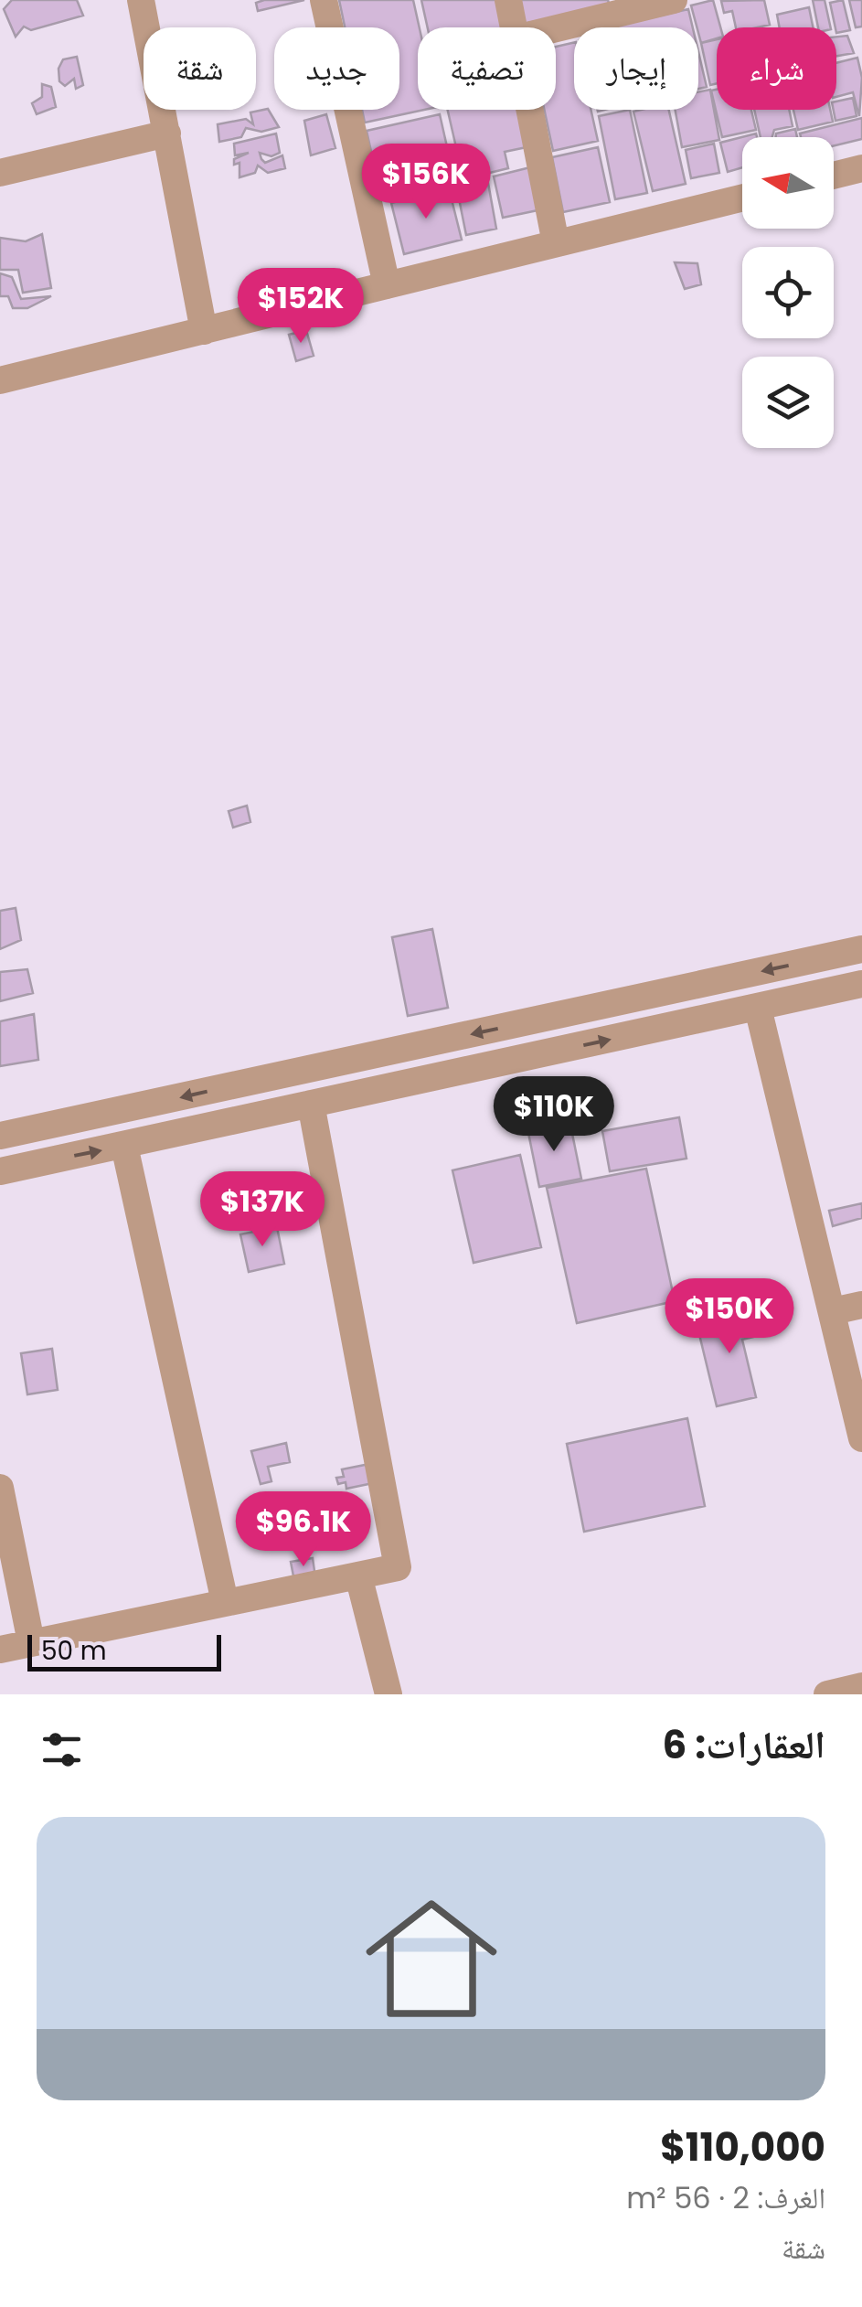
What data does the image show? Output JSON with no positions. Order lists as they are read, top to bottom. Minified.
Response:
{"scale_bar":"50 m","north":"left","page":{"chip":["شراء","إيجار","تصفية","جديد","شقة"],"price":["$156K","$152K","$110K","$137K","$150K","$96.1K"],"scale":"50 m","heading":"العقارات: 6","list":[{"name":"$110,000","note":"الغرف: 2 · 56 m² · شقة"}]}}
